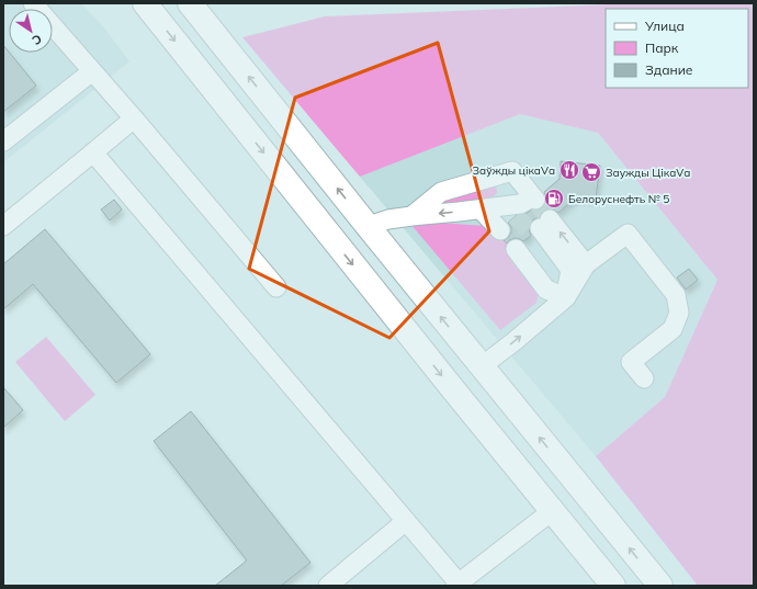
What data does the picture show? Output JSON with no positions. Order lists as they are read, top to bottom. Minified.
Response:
{"places":{"restaurant":["Заўжды цікаVа"],"supermarket":["Заужды ЦікаVа"],"fuel station":["Белоруснефть № 5"]},"legend":["Улица","Парк","Здание"],"north":"bottom right"}
